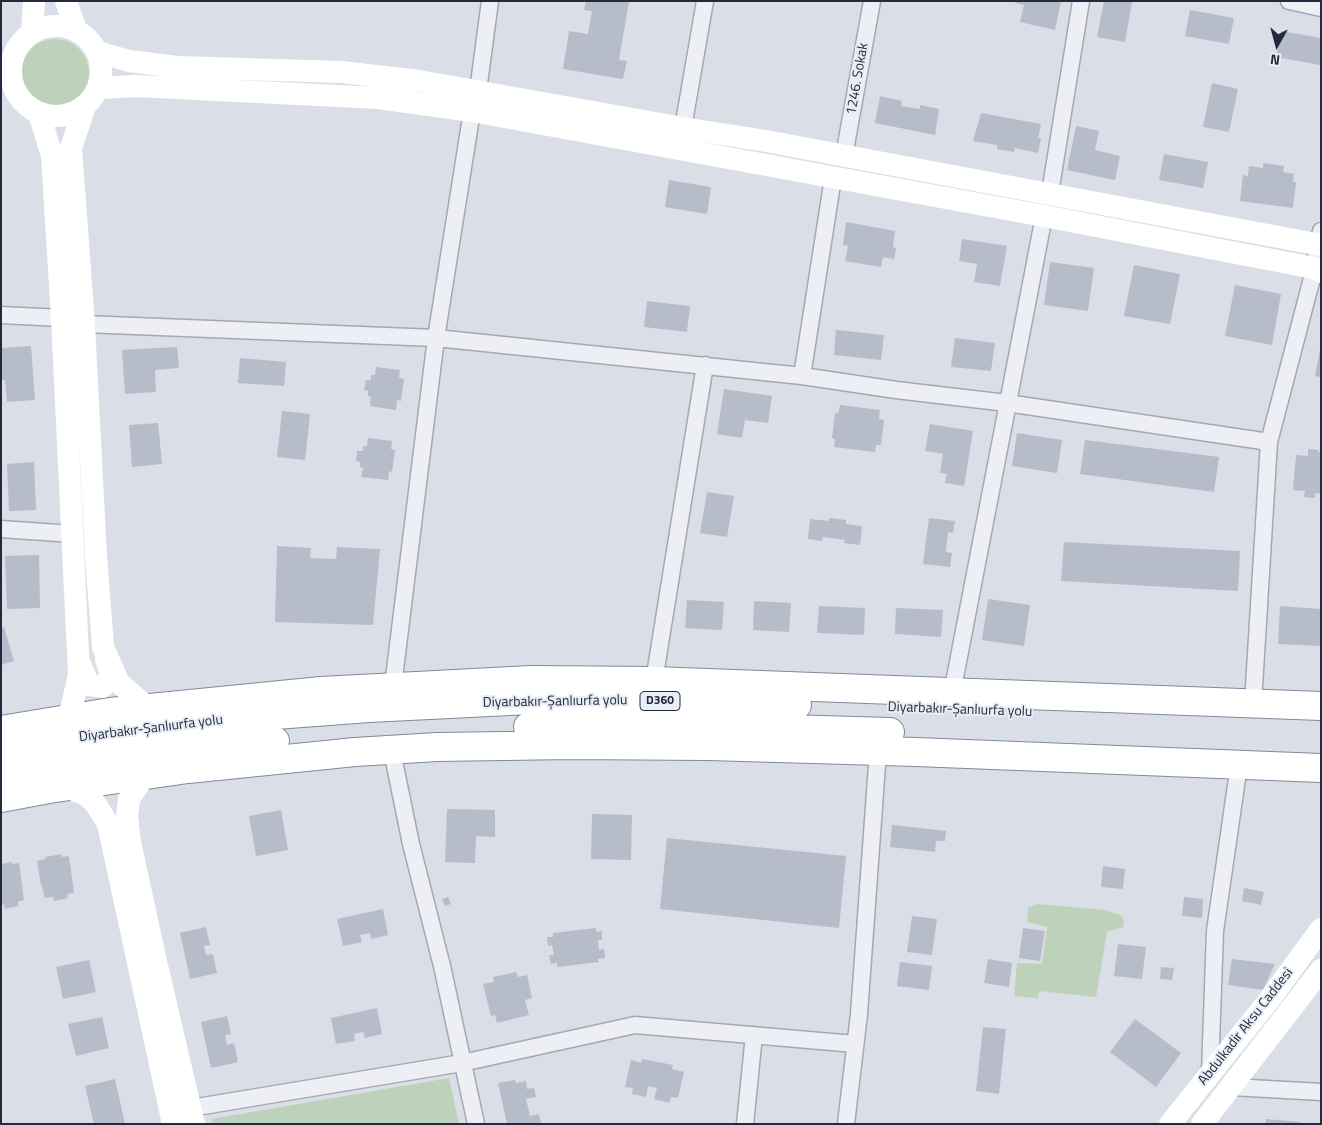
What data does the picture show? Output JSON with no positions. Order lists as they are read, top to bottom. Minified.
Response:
{"streets":{"highway":["D360","Diyarbakır-Şanlıurfa yolu"],"main road":["Abdulkadir Aksu Caddesi"],"street":["1246. Sokak"]},"north":"bottom"}
